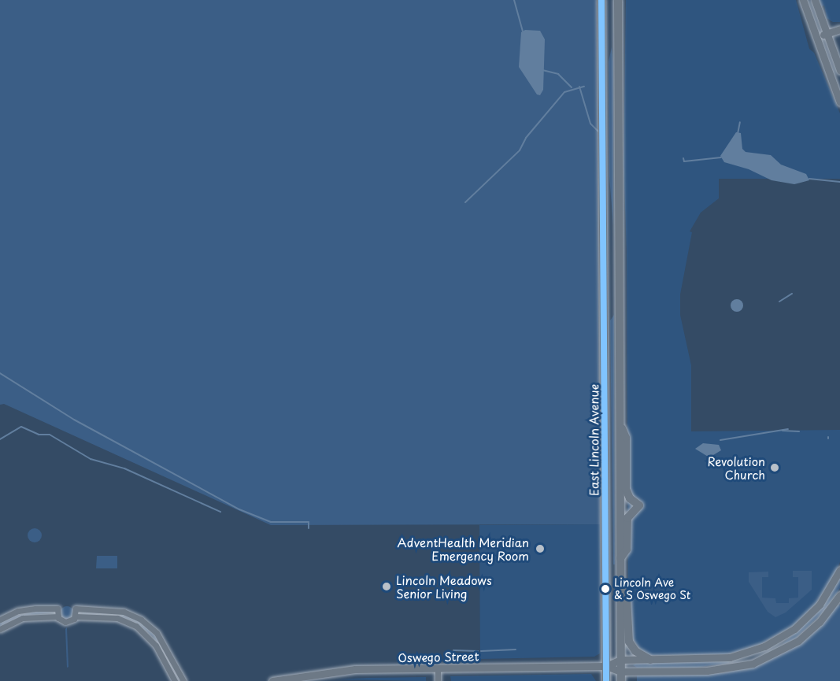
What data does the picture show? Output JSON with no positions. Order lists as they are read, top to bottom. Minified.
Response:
{"streets":{"main road":["East Lincoln Avenue","Oswego Street"]},"crossings":[["East Lincoln Avenue","Oswego Street"]],"places":["Revolution Church","AdventHealth Meridian Emergency Room","Lincoln Meadows Senior Living","Lincoln Ave & S Oswego St"]}
